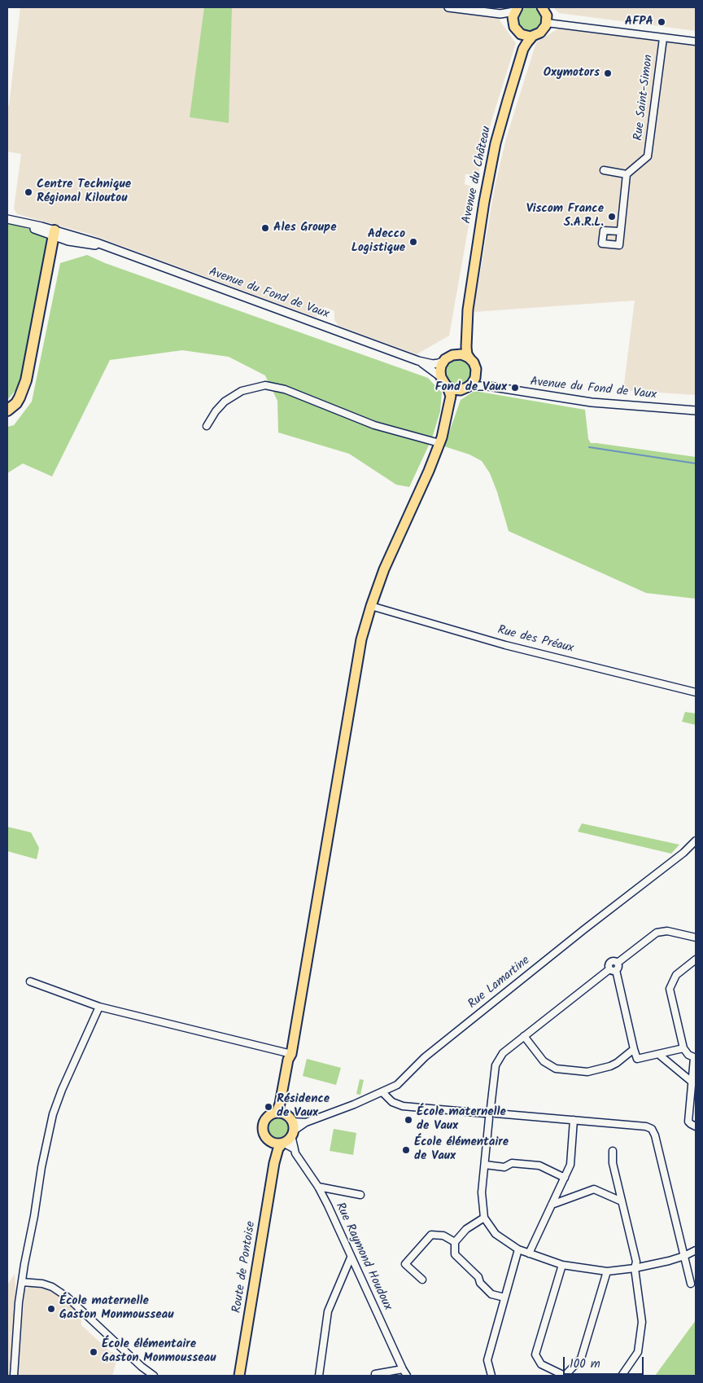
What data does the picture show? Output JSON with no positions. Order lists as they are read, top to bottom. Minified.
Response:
{"streets":{"main road":["Avenue du Château","Route de Pontoise"],"street":["Rue Saint-Simon","Avenue du Fond de Vaux","Rue des Préaux","Rue Lamartine","Rue Raymond Houdoux"]},"crossings":[["Avenue du Château","Avenue du Fond de Vaux"],["Rue Lamartine","Rue Raymond Houdoux"],["Rue Lamartine","Route de Pontoise"],["Rue Raymond Houdoux","Route de Pontoise"]],"places":["AFPA","Oxymotors","Centre Technique Régional Kiloutou","Viscom France S.A.R.L.","Ales Groupe","Adecco Logistique","Fond de Vaux","Résidence de Vaux","École maternelle de Vaux","École élémentaire de Vaux","École maternelle Gaston Monmousseau","École élémentaire Gaston Monmousseau"],"scale_bar":"100 m"}
